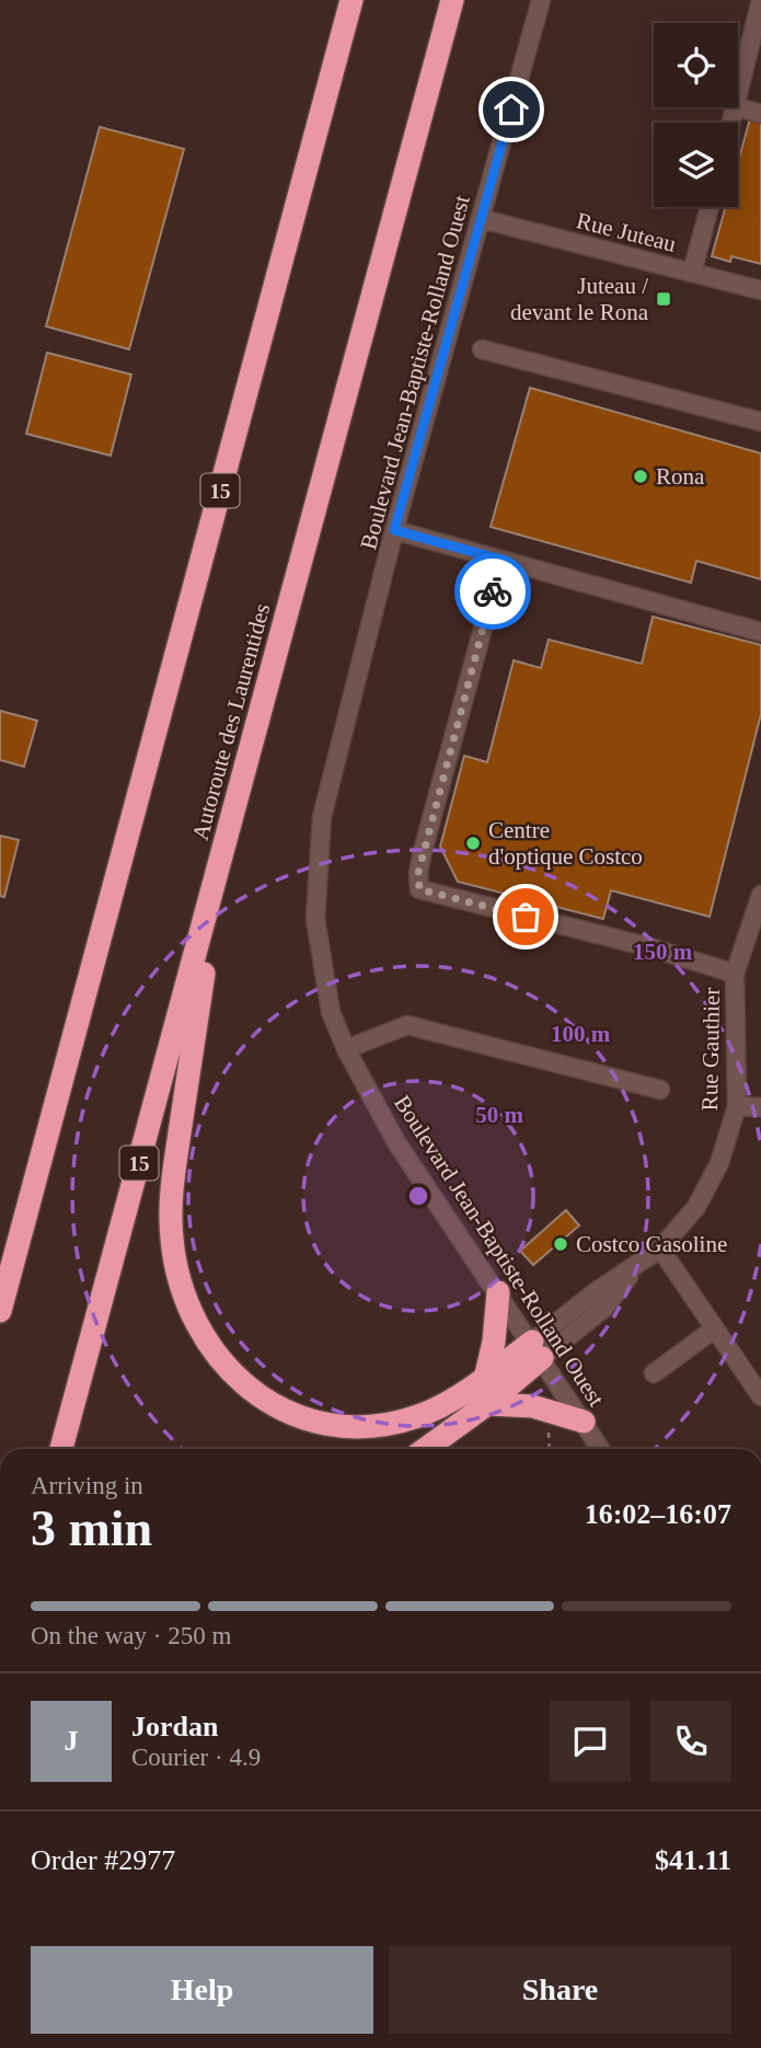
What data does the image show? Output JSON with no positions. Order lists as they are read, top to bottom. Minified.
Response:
{"streets":{"highway":["15","Autoroute des Laurentides"],"street":["Rue Juteau","Boulevard Jean-Baptiste-Rolland Ouest","Rue Gauthier"]},"crossings":[["Rue Juteau","Boulevard Jean-Baptiste-Rolland Ouest"],["Boulevard Jean-Baptiste-Rolland Ouest","Rue Gauthier"]],"places":{"transit":["Juteau / devant le Rona"],"other":["Rona","Centre d'optique Costco","Costco Gasoline"]},"page":{"heading":["3 min","Arriving in","16:02–16:07"],"panel":["Jordan","Courier · 4.9","Order #2977","$41.11"],"bar":"On the way · 250 m","round":"J","buttons":["Help","Share"]},"rings":["150 m","100 m","50 m"]}
